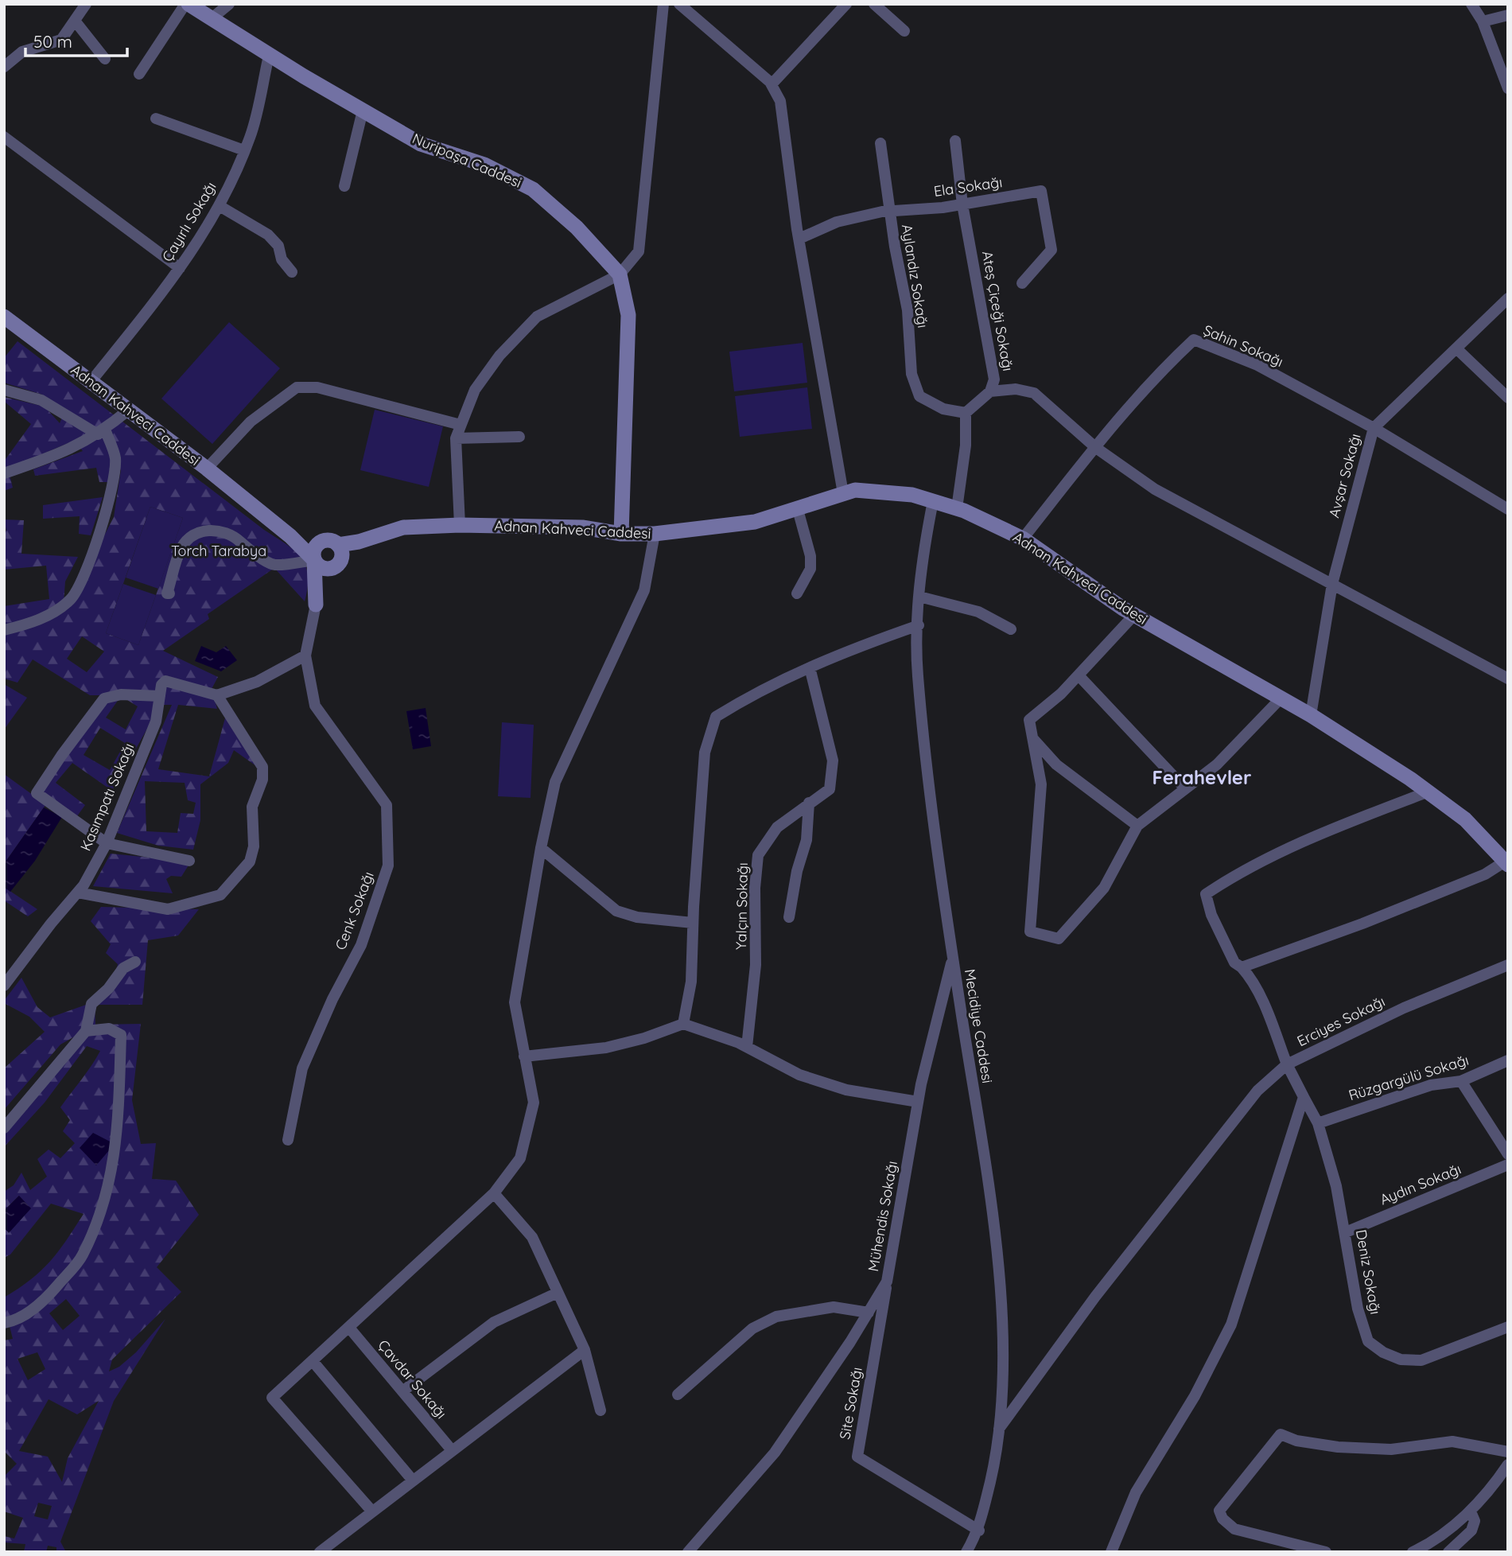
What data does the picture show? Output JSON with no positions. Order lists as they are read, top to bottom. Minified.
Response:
{"streets":{"main road":["Nuripaşa Caddesi","Adnan Kahveci Caddesi"],"street":["Ela Sokağı","Çayırlı Sokağı","Aylandız Sokağı","Ateş Çiçeği Sokağı","Şahin Sokağı","Avşar Sokağı","Kasımpatı Sokağı","Yalçın Sokağı","Cenk Sokağı","Erciyes Sokağı","Mecidiye Caddesi","Rüzgargülü Sokağı","Aydın Sokağı","Mühendis Sokağı","Deniz Sokağı","Çavdar Sokağı","Site Sokağı"]},"crossings":[["Nuripaşa Caddesi","Çayırlı Sokağı"],["Ela Sokağı","Aylandız Sokağı"],["Ela Sokağı","Ateş Çiçeği Sokağı"],["Çayırlı Sokağı","Adnan Kahveci Caddesi"],["Aylandız Sokağı","Ateş Çiçeği Sokağı"],["Şahin Sokağı","Adnan Kahveci Caddesi"],["Şahin Sokağı","Avşar Sokağı"],["Adnan Kahveci Caddesi","Avşar Sokağı"],["Adnan Kahveci Caddesi","Erciyes Sokağı"],["Adnan Kahveci Caddesi","Mecidiye Caddesi"],["Erciyes Sokağı","Deniz Sokağı"],["Mecidiye Caddesi","Mühendis Sokağı"],["Mecidiye Caddesi","Site Sokağı"],["Rüzgargülü Sokağı","Deniz Sokağı"],["Aydın Sokağı","Deniz Sokağı"],["Mühendis Sokağı","Site Sokağı"]],"districts":["Ferahevler"],"parks":["Torch Tarabya"],"scale_bar":"50 m"}
